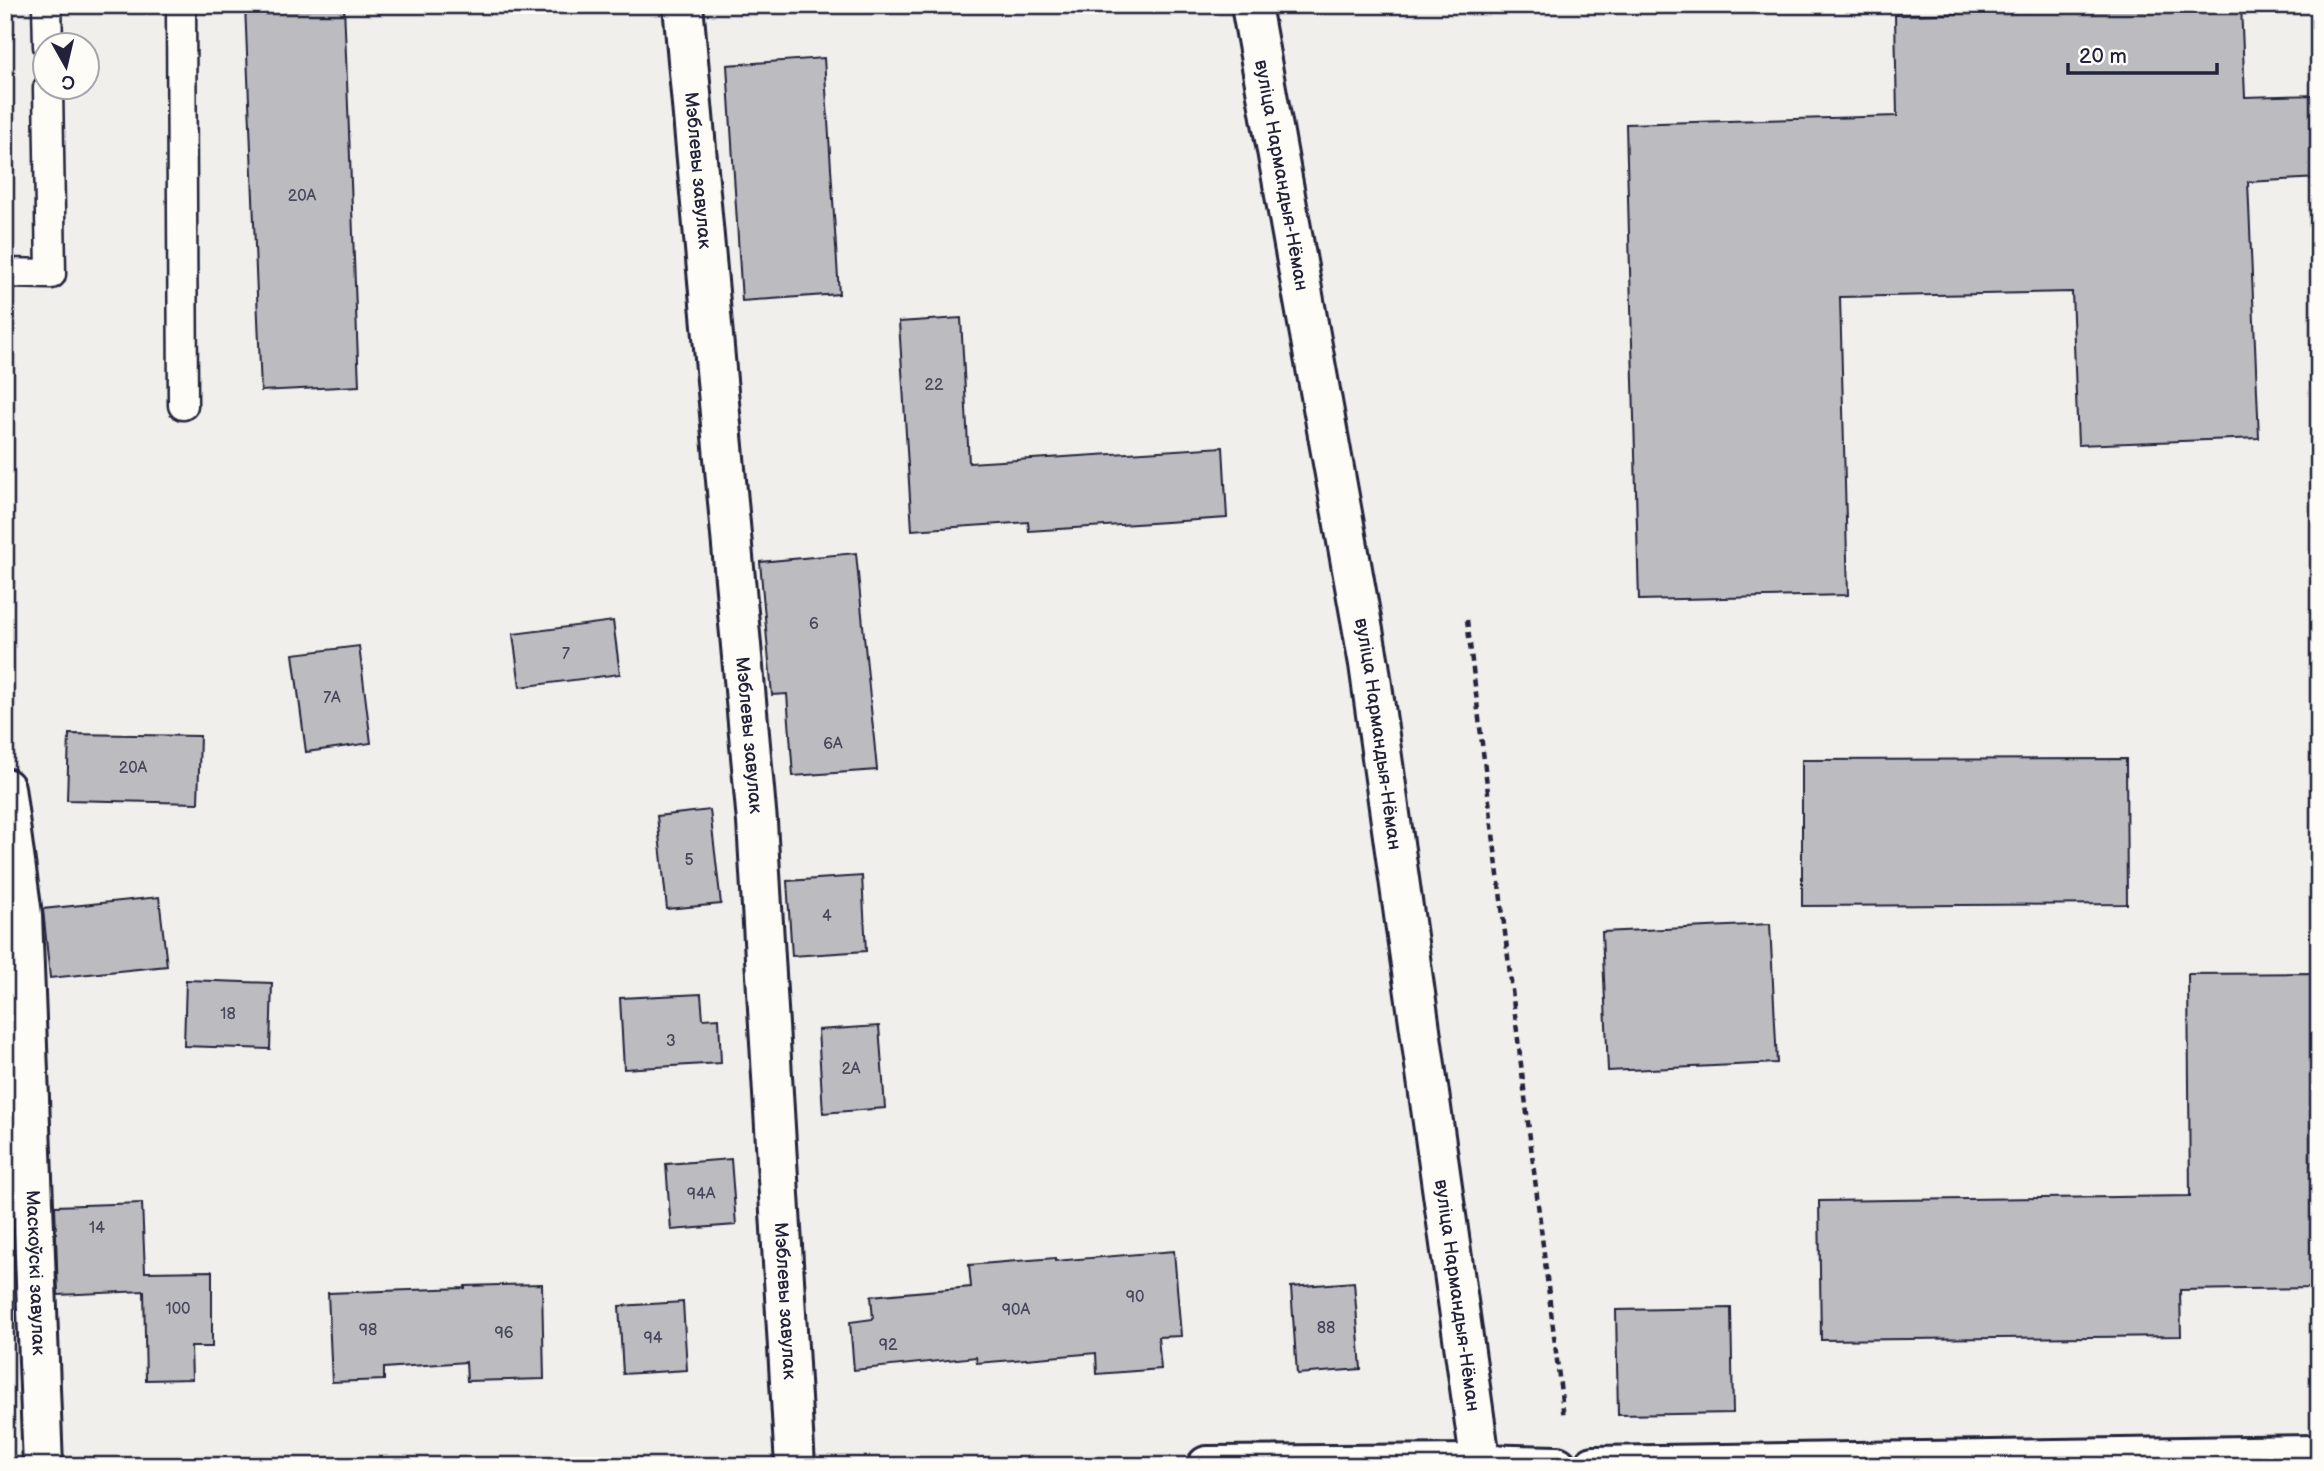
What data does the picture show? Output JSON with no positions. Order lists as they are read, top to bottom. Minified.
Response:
{"streets":{"street":["Мэблевы завулак","вуліца Нармандыя-Нёман","Маскоўскі завулак"]},"house_numbers":["20А","22","6","7","7А","6А","20А","5","4","18","3","2А","94А","14","90","100","90А","88","98","96","94","92"],"scale_bar":"20 m","north":"bottom"}
